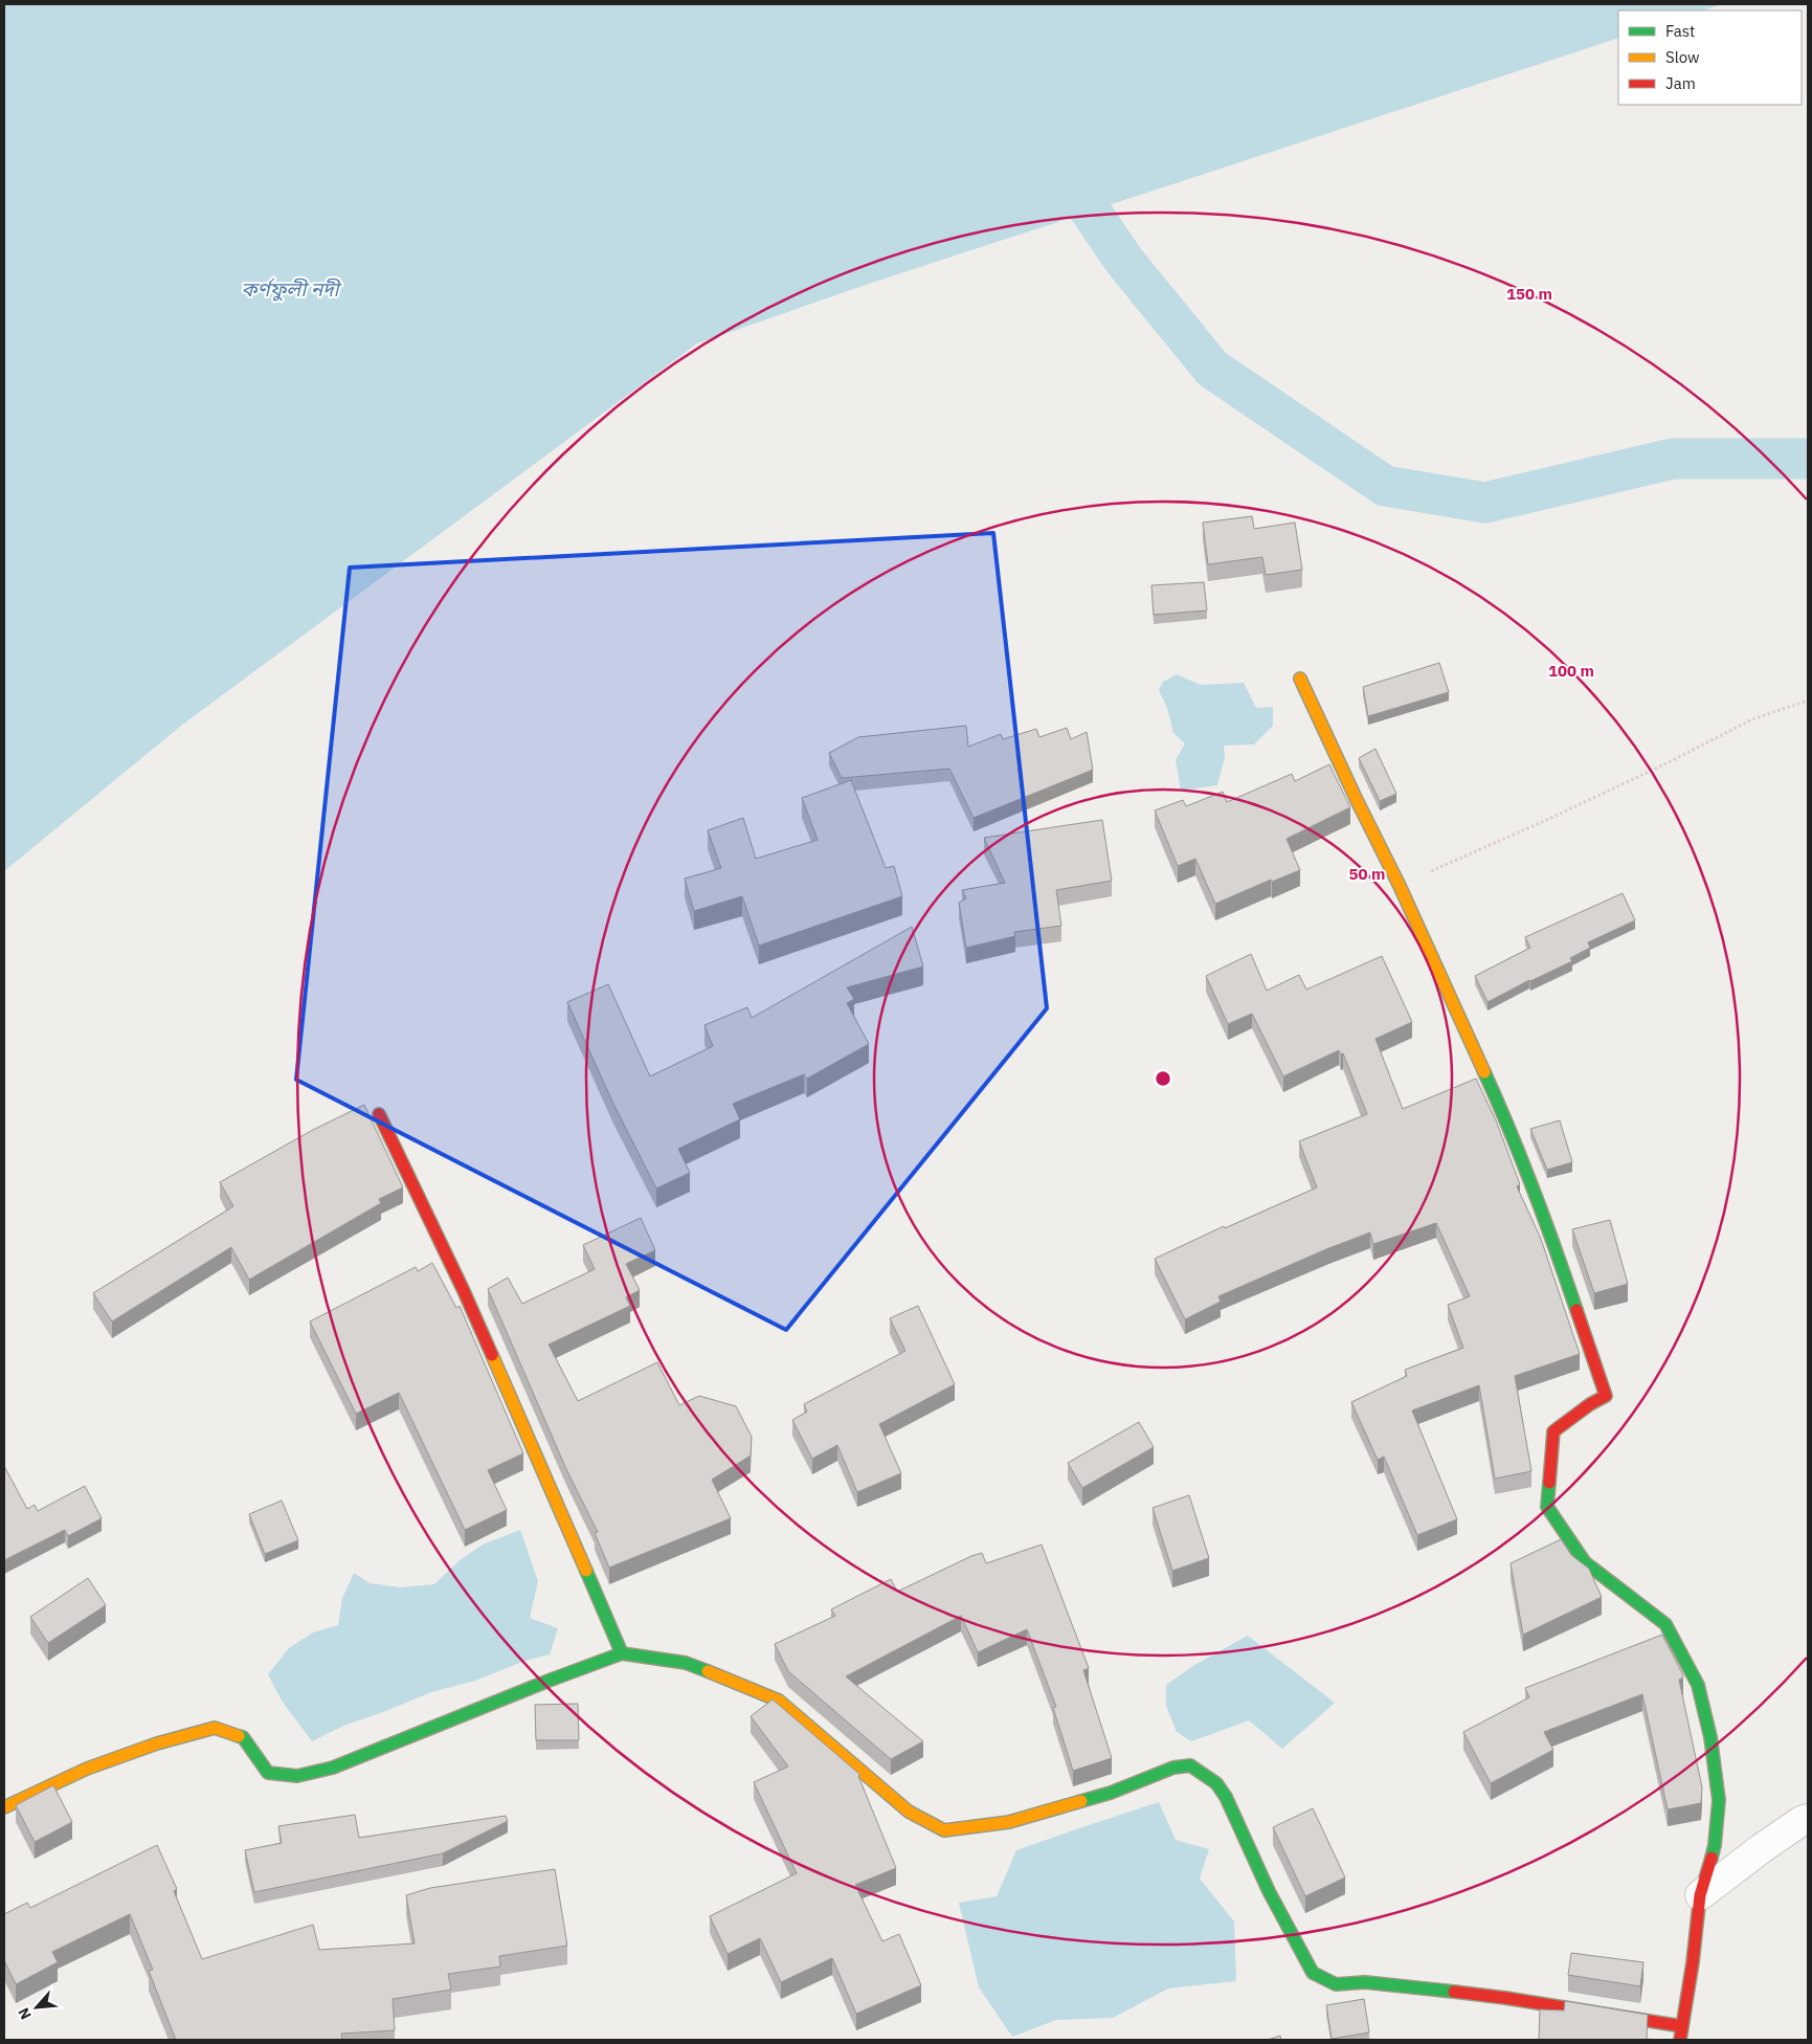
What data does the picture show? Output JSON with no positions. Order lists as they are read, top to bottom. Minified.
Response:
{"water":["কর্ণফুলী নদী"],"legend":["Fast","Slow","Jam"],"north":"bottom left","rings":["150 m","100 m","50 m"]}
